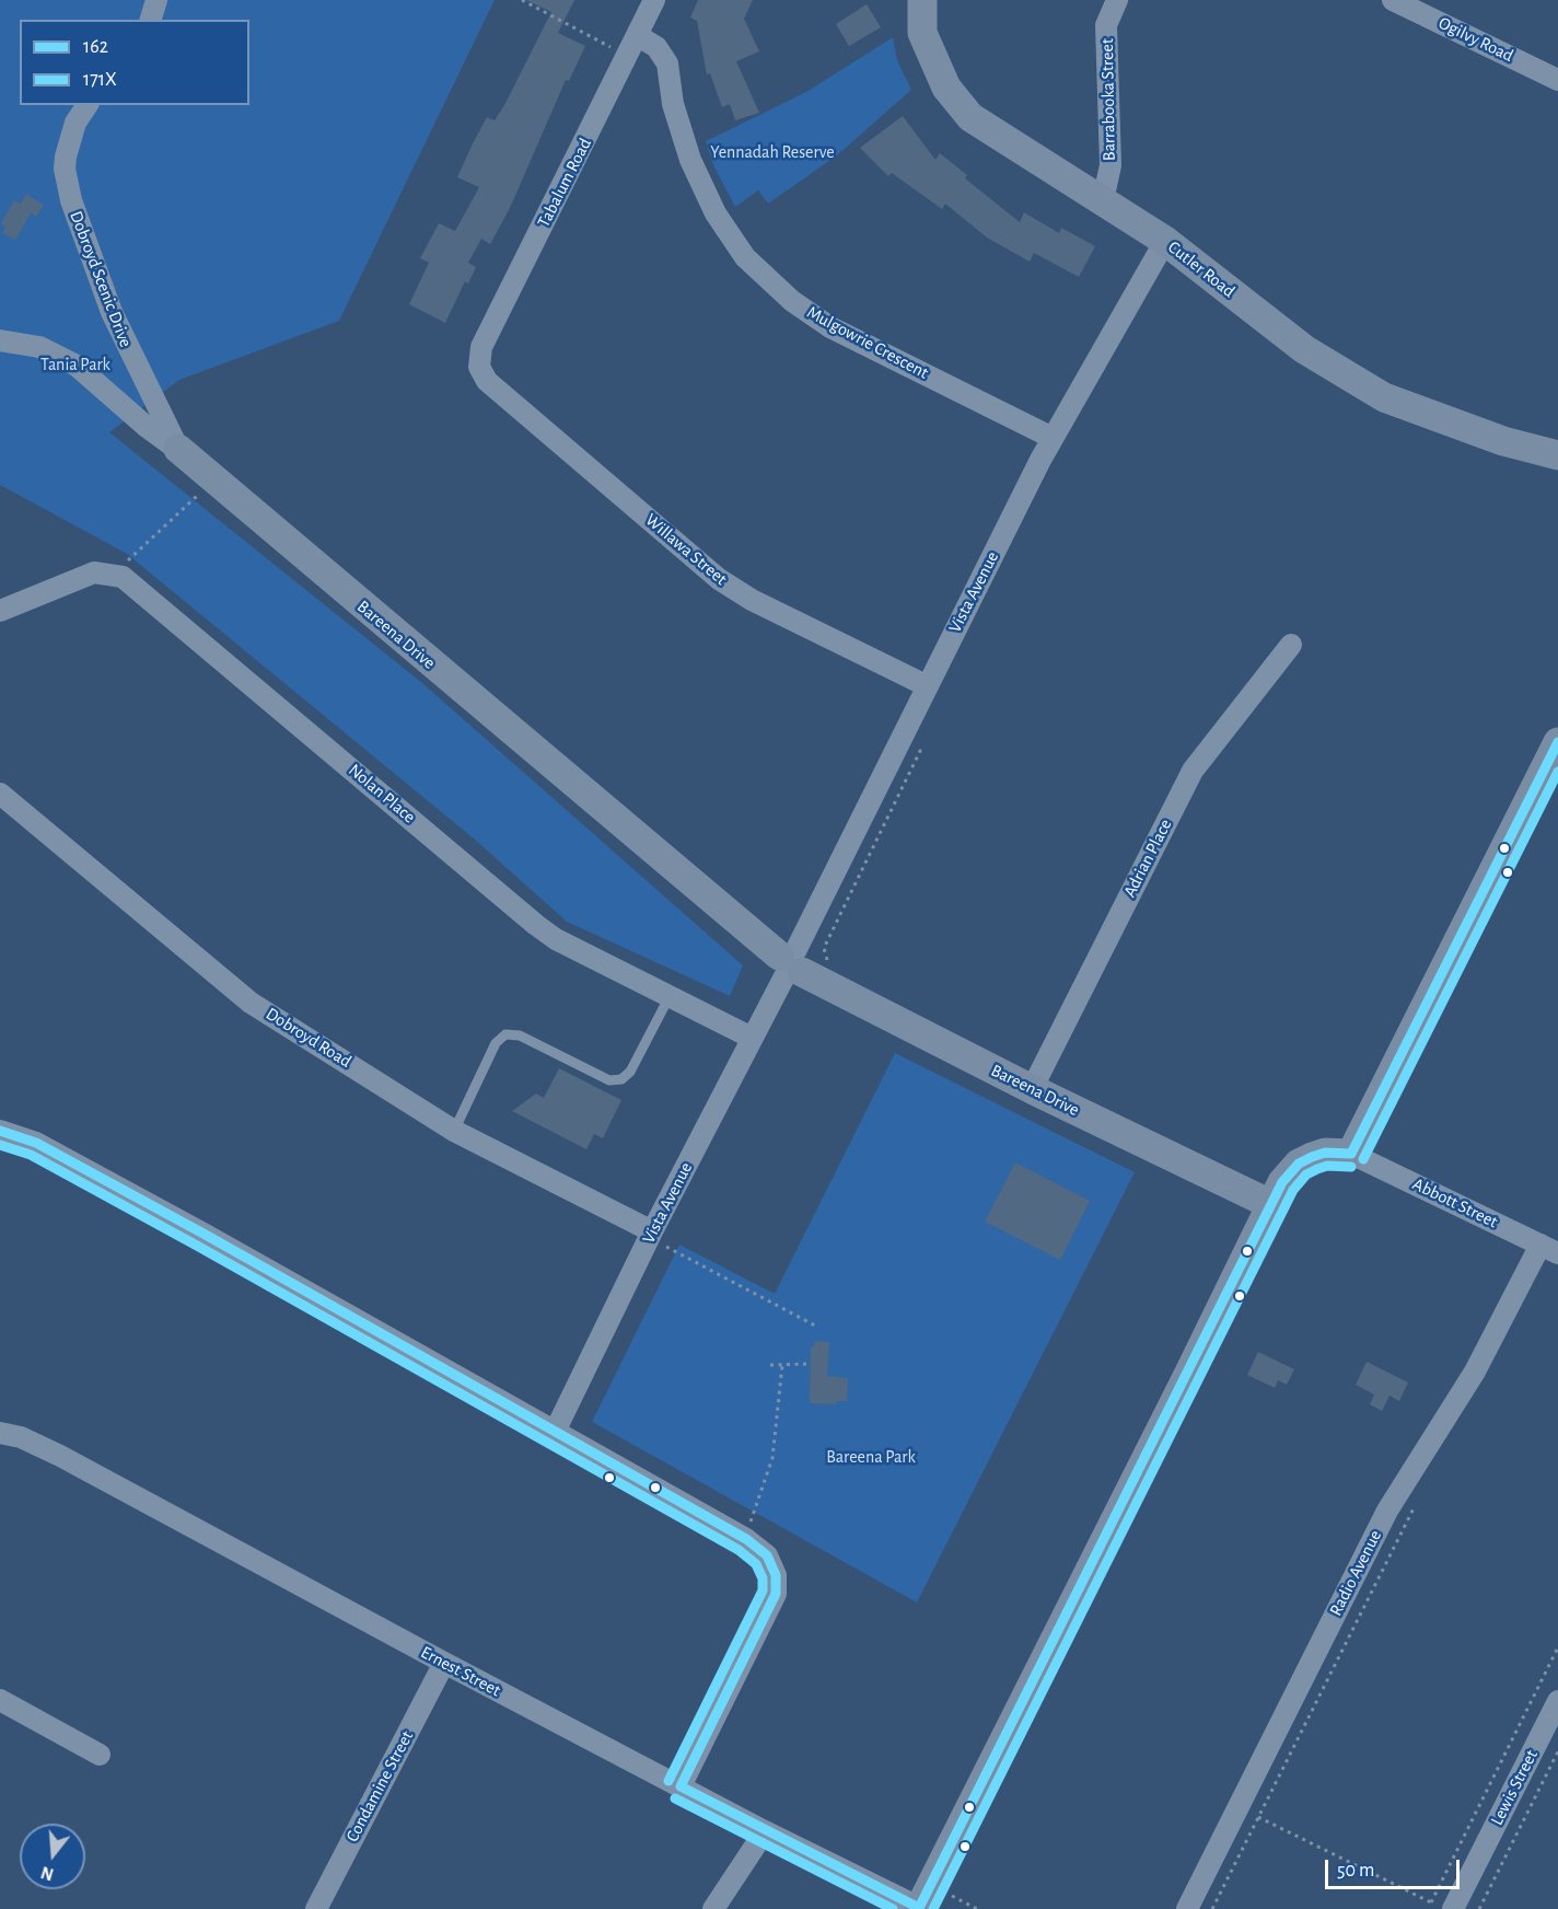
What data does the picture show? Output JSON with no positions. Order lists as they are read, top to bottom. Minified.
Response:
{"streets":{"street":["Ogilvy Road","Barrabooka Street","Tabalum Road","Cutler Road","Dobroyd Scenic Drive","Mulgowrie Crescent","Willawa Street","Vista Avenue","Bareena Drive","Nolan Place","Adrian Place","Dobroyd Road","Abbott Street","Radio Avenue","Ernest Street","Condamine Street","Lewis Street"]},"crossings":[["Barrabooka Street","Cutler Road"],["Tabalum Road","Mulgowrie Crescent"],["Tabalum Road","Willawa Street"],["Cutler Road","Vista Avenue"],["Dobroyd Scenic Drive","Bareena Drive"],["Mulgowrie Crescent","Vista Avenue"],["Willawa Street","Vista Avenue"],["Vista Avenue","Bareena Drive"],["Vista Avenue","Nolan Place"],["Vista Avenue","Dobroyd Road"],["Bareena Drive","Adrian Place"],["Abbott Street","Radio Avenue"],["Ernest Street","Condamine Street"]],"parks":["Yennadah Reserve","Tania Park","Bareena Park"],"lines":["transit line 162","transit line 171X"],"legend":["162","171X"],"scale_bar":"50 m","north":"bottom"}
